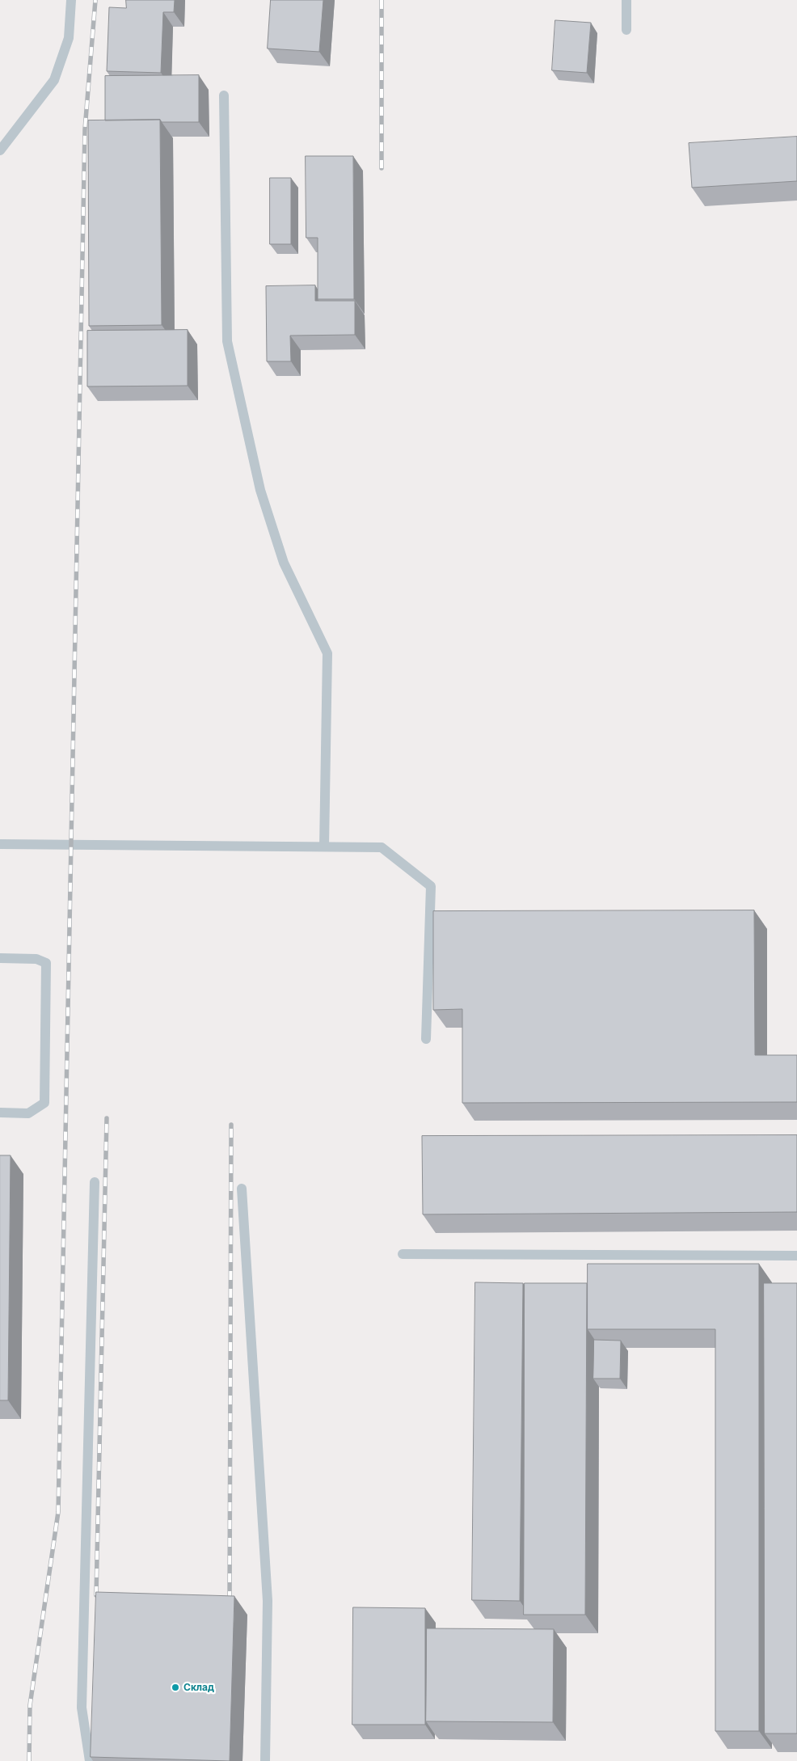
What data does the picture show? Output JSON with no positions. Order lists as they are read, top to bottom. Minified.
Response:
{"places":["Склад"]}
